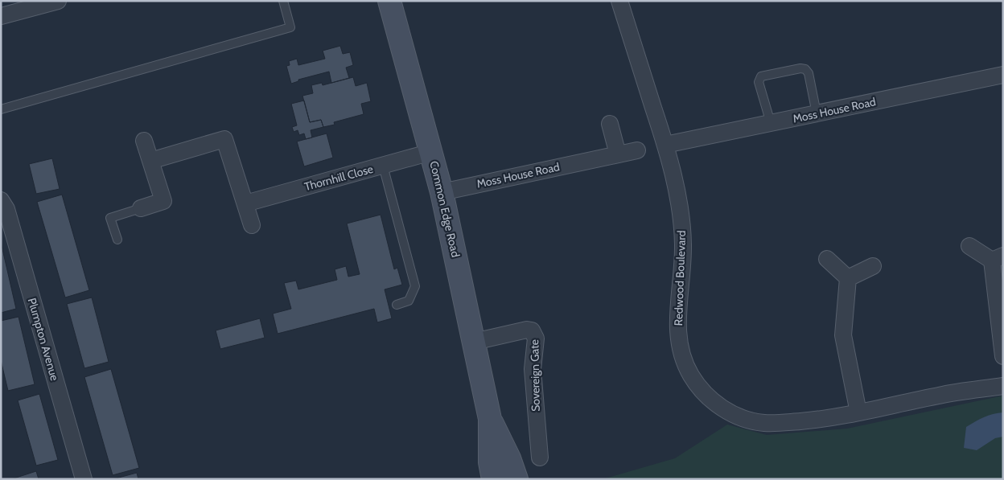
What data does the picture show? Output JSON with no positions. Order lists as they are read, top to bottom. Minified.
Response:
{"streets":{"main road":["Common Edge Road"],"street":["Moss House Road","Thornhill Close","Redwood Boulevard","Plumpton Avenue","Sovereign Gate"]},"crossings":[["Moss House Road","Common Edge Road"],["Moss House Road","Redwood Boulevard"],["Thornhill Close","Common Edge Road"],["Common Edge Road","Sovereign Gate"]]}
